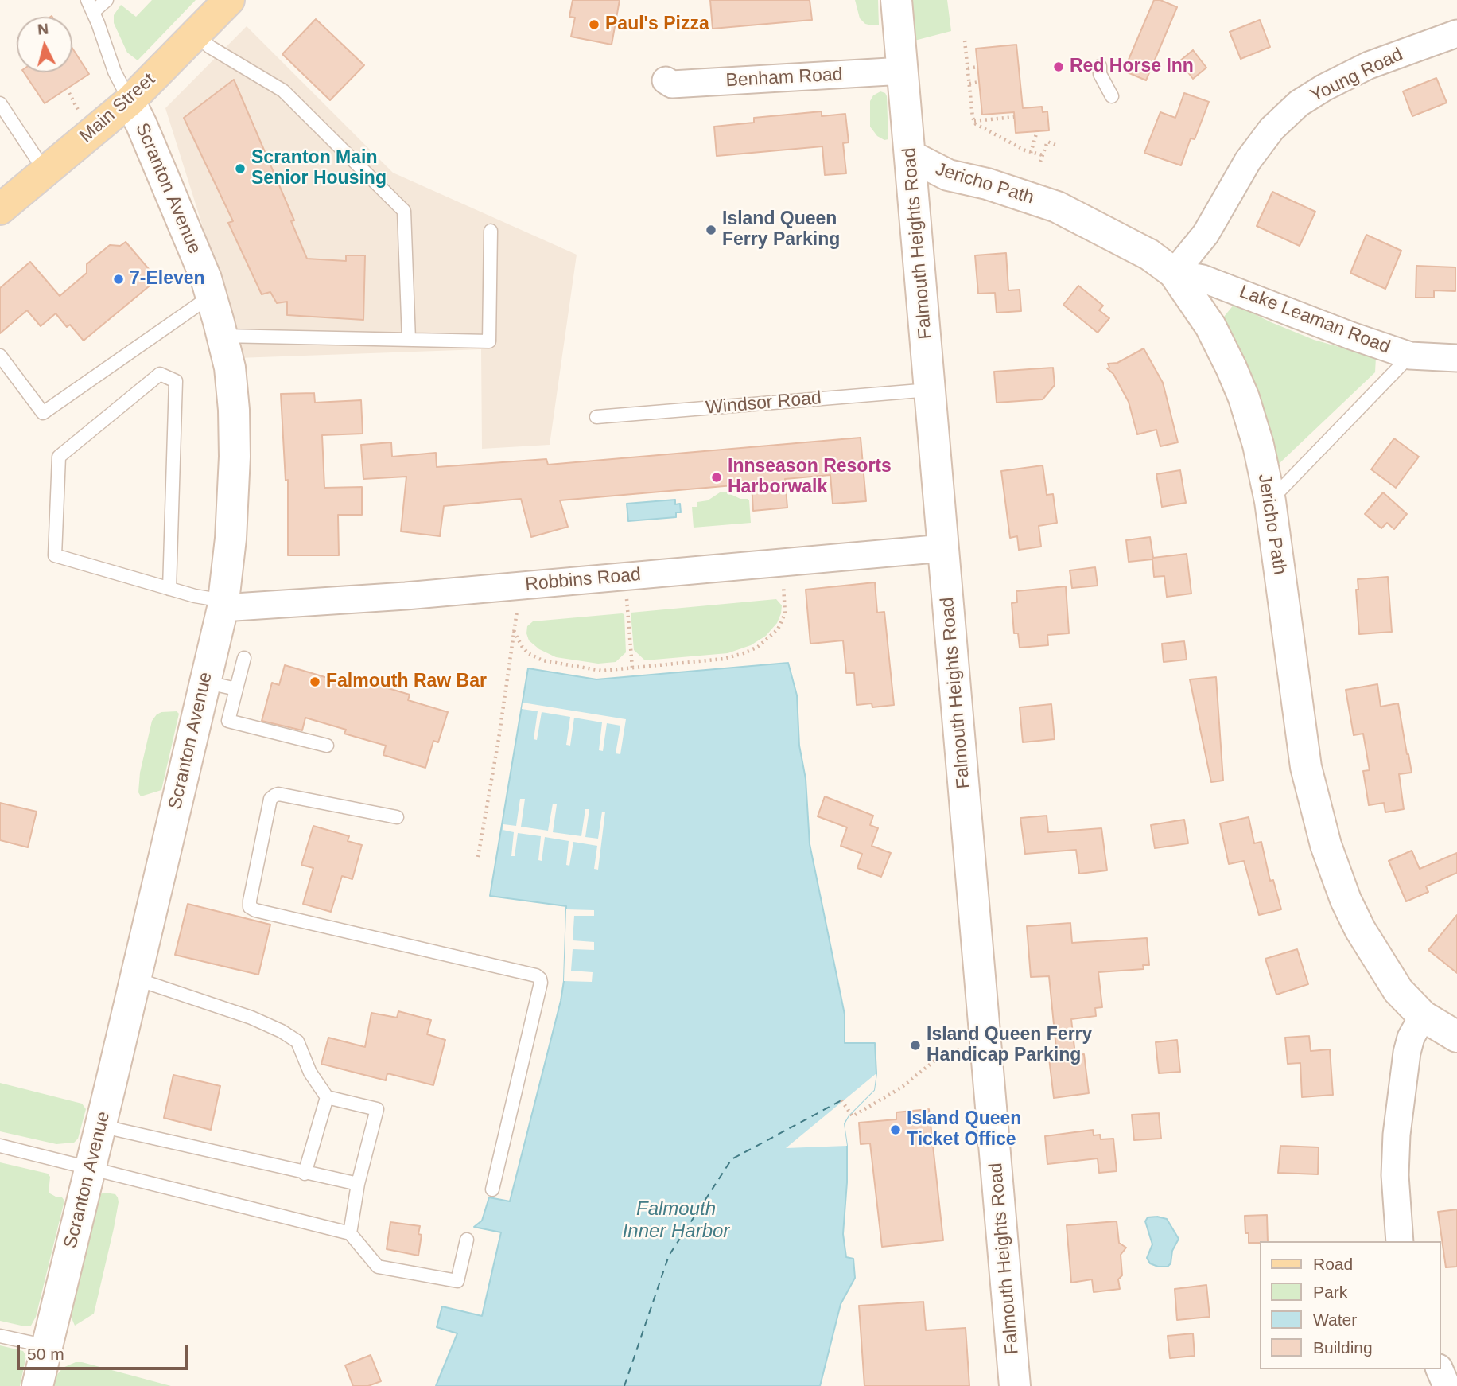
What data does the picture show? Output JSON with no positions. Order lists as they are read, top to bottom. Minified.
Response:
{"streets":{"main road":["Main Street"],"street":["Young Road","Benham Road","Jericho Path","Scranton Avenue","Falmouth Heights Road","Lake Leaman Road","Robbins Road"],"lane":["Windsor Road"]},"crossings":[["Young Road","Jericho Path"],["Young Road","Lake Leaman Road"],["Benham Road","Falmouth Heights Road"],["Main Street","Scranton Avenue"],["Jericho Path","Falmouth Heights Road"],["Jericho Path","Lake Leaman Road"],["Scranton Avenue","Robbins Road"],["Falmouth Heights Road","Windsor Road"],["Falmouth Heights Road","Robbins Road"]],"water":["Falmouth Inner Harbor"],"places":["Paul's Pizza","Red Horse Inn","Scranton Main Senior Housing","Island Queen Ferry Parking","7-Eleven","Innseason Resorts Harborwalk","Falmouth Raw Bar","Island Queen Ferry Handicap Parking","Island Queen Ticket Office"],"legend":["Road","Park","Water","Building"],"scale_bar":"50 m","north":"top"}
